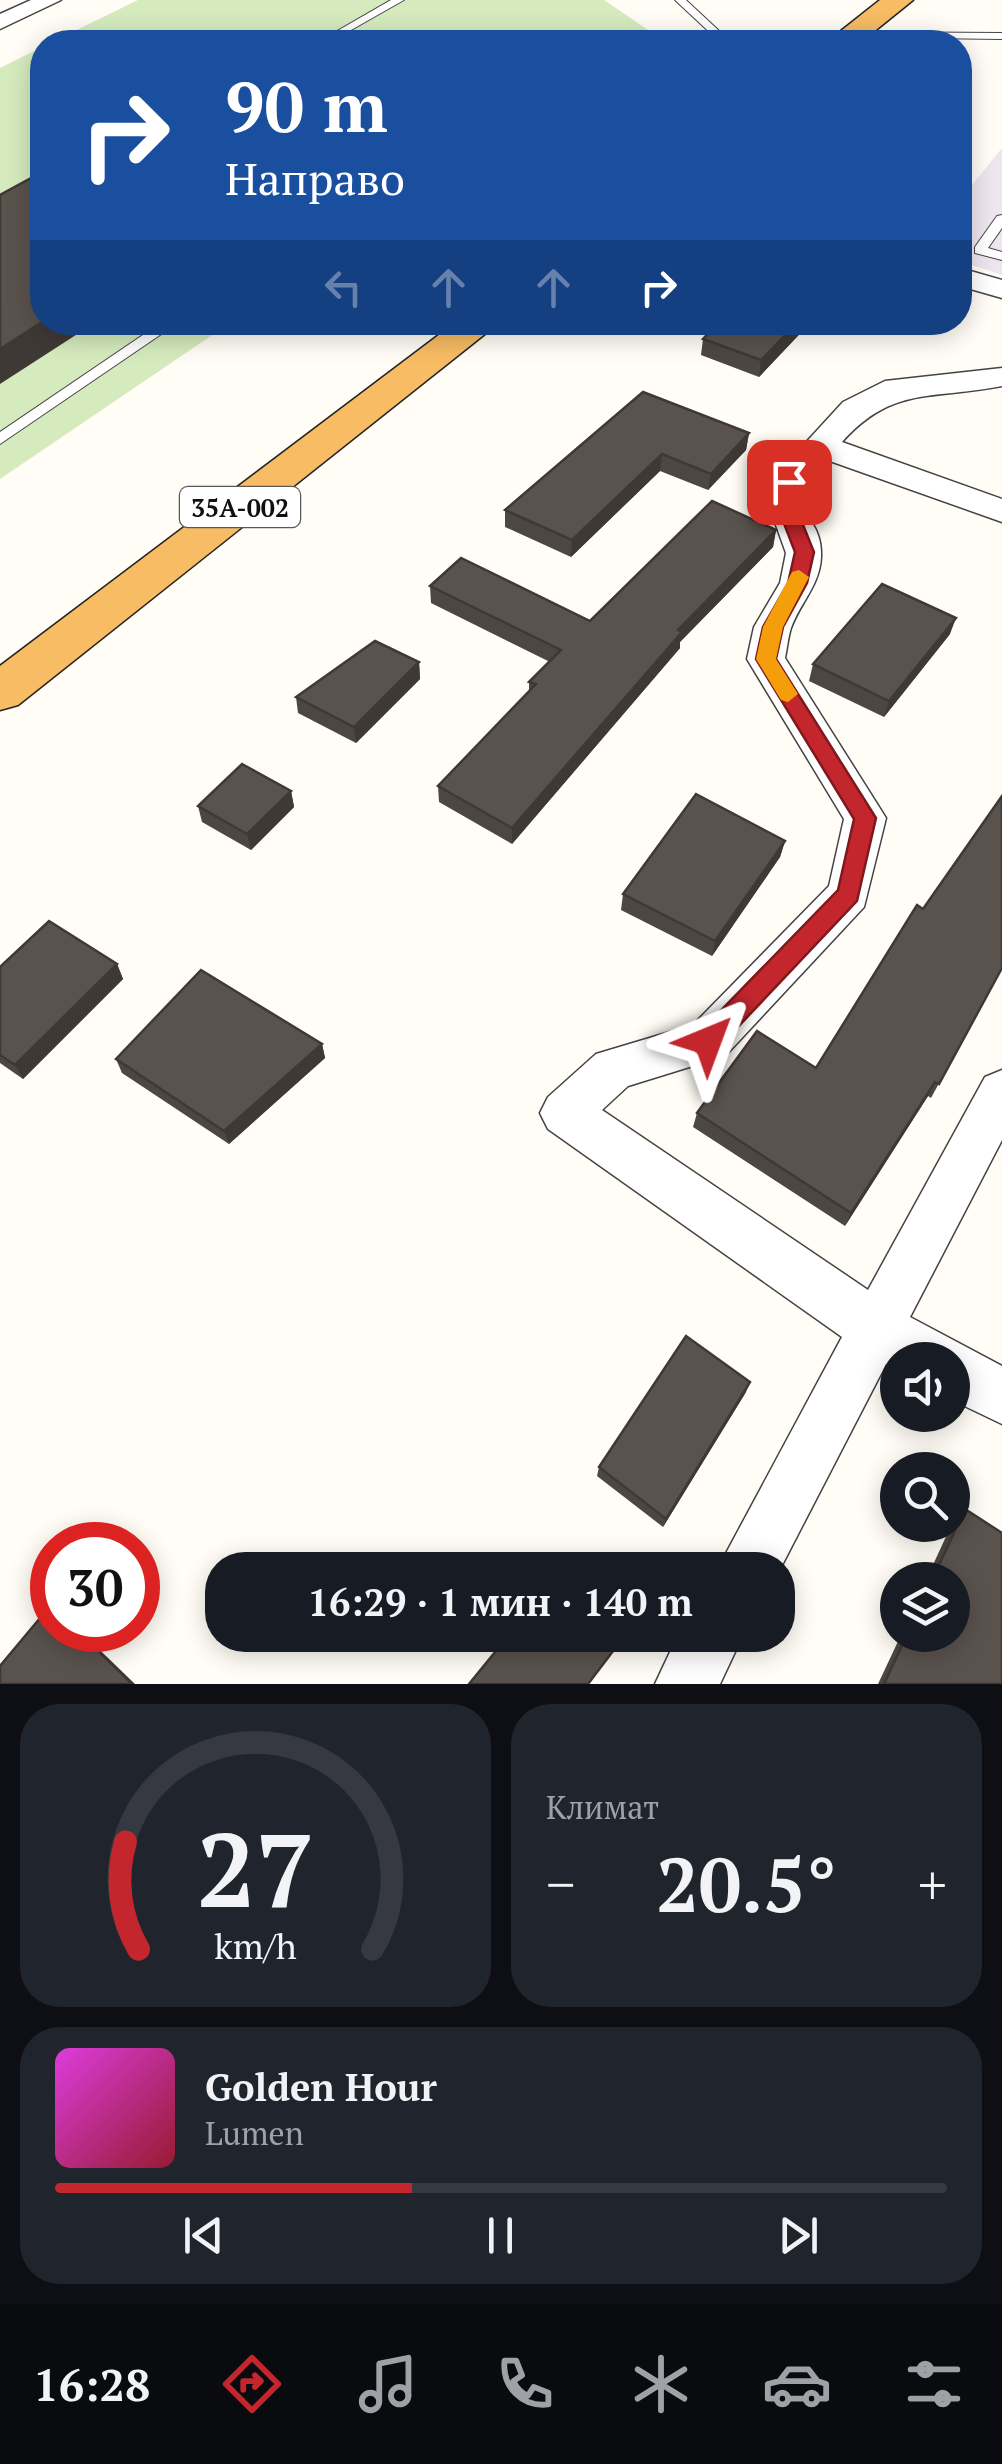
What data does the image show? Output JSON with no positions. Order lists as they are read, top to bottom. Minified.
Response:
{"streets":{"highway":["35А-002"]},"page":{"turn":["90 m","Направо"],"limit":"30","trip":"16:29 · 1 мин · 140 m","tile":"Климат","heat":["−","20.5°","+"],"song":["Golden Hour","Lumen"],"tabs":"16:28","gauge":["27","km/h"]}}
